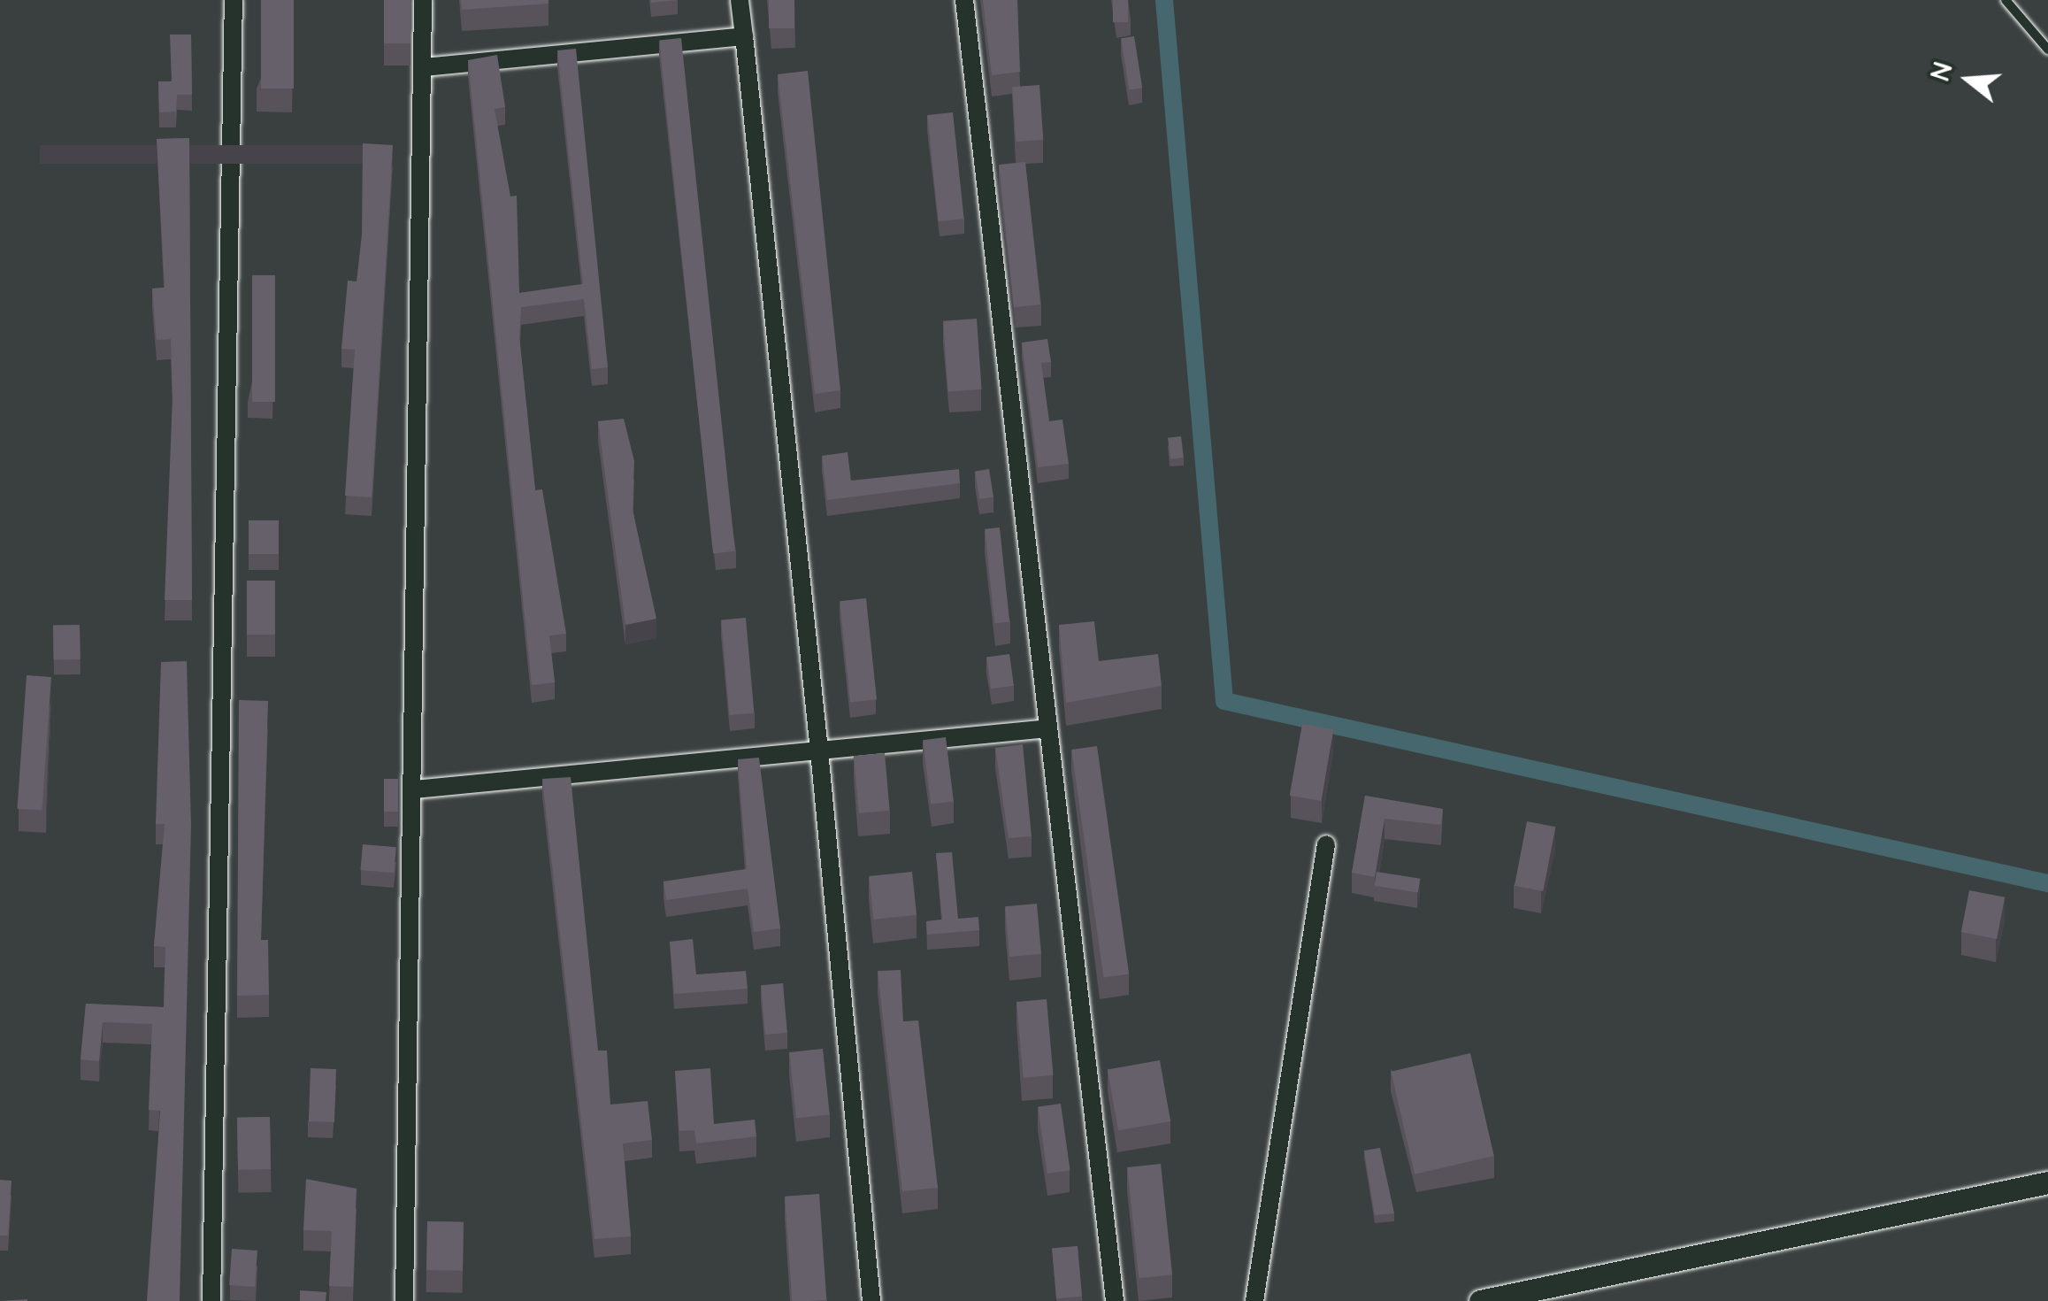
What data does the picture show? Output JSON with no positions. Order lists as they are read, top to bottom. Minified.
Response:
{"north":"left"}
